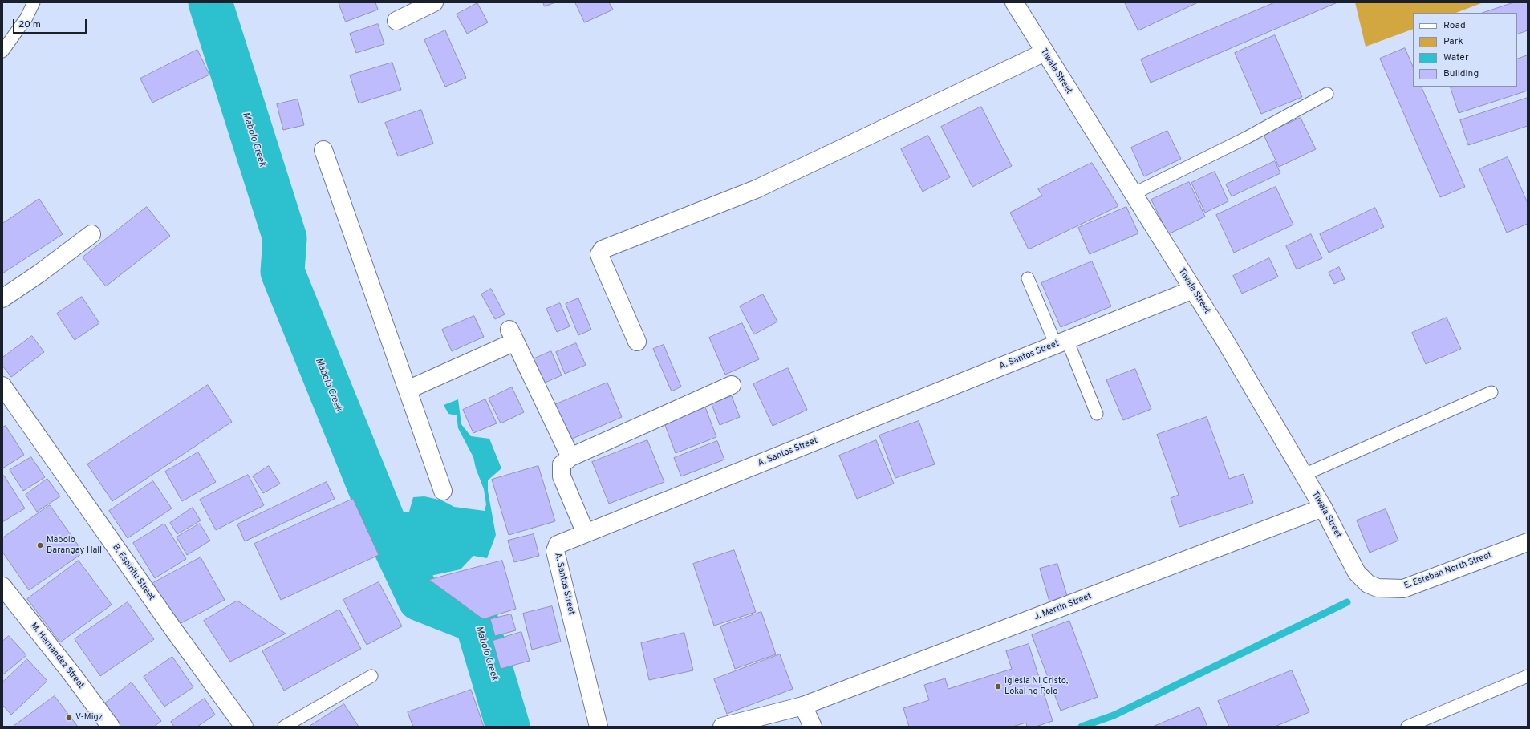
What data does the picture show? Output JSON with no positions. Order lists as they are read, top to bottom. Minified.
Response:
{"streets":{"street":["Tiwala Street","A. Santos Street","E. Esteban North Street","B. Espiritu Street","J. Martin Street","M. Hernandez Street"]},"crossings":[["Tiwala Street","A. Santos Street"],["Tiwala Street","E. Esteban North Street"],["Tiwala Street","J. Martin Street"]],"water":["Mabolo Creek"],"places":["Mabolo Barangay Hall","Iglesia Ni Cristo, Lokal ng Polo","V-Migz"],"legend":["Road","Park","Water","Building"],"scale_bar":"20 m"}
